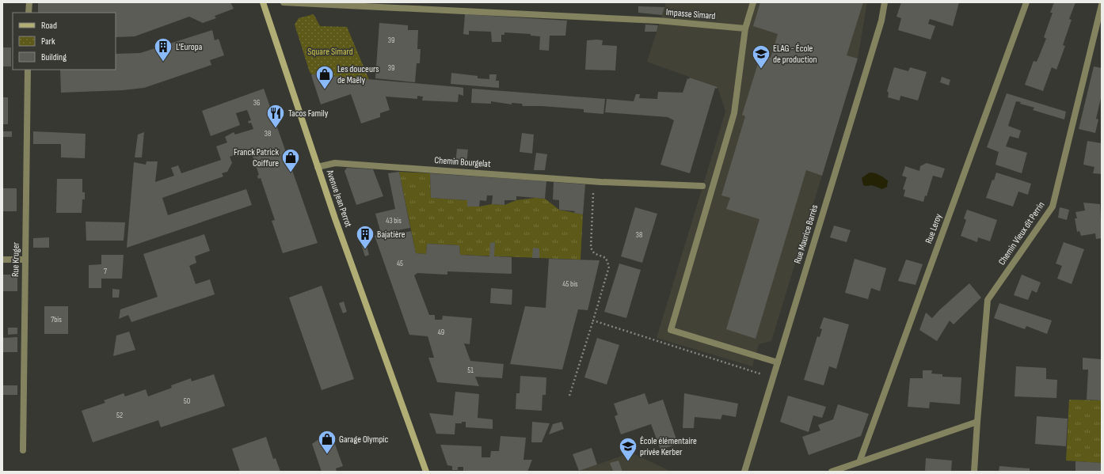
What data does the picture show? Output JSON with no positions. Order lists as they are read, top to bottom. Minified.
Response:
{"streets":{"main road":["Avenue Jean Perrot"],"street":["Impasse Simard","Chemin Bourgelat","Rue Leroy","Chemin Vieux dit Perrin","Rue Maurice Barrès","Rue Kruger"]},"crossings":[["Chemin Bourgelat","Avenue Jean Perrot"]],"parks":["Square Simard"],"places":{"building":["L'Europa","Bajatière"],"school or university":["ELAG - École de production","École élémentaire privée Kerber"],"shop":["Les douceurs de Maëly","Franck Patrick Coiffure","Garage Olympic"],"restaurant":["Tacos Family"]},"house_numbers":["39","39","36","38","43 bis","38","45","7","45 bis","7bis","49","51","50","52"],"legend":["Road","Park","Building"]}
